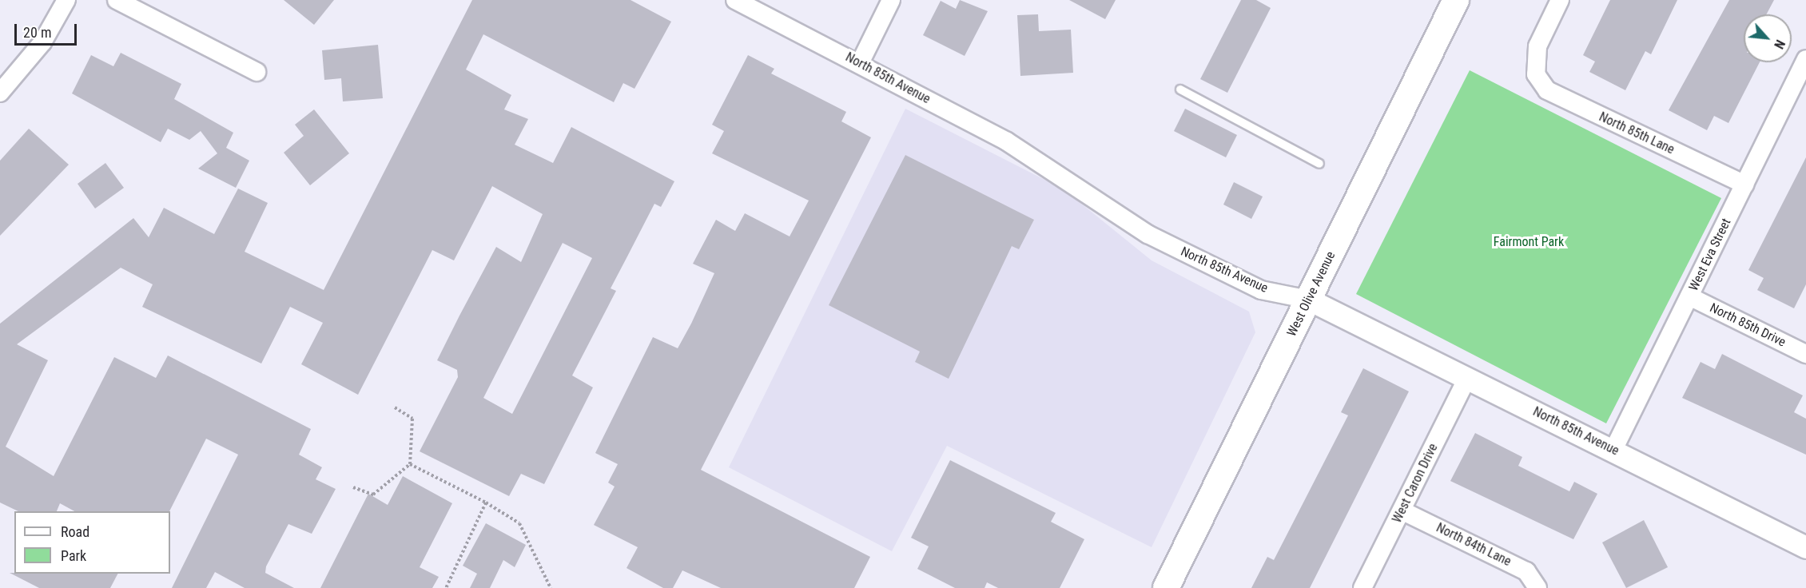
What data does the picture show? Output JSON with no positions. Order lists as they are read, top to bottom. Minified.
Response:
{"streets":{"main road":["West Olive Avenue"],"street":["North 85th Avenue","North 85th Lane","West Eva Street","North 85th Drive","West Caron Drive","North 84th Lane"]},"crossings":[["North 85th Avenue","West Eva Street"],["North 85th Avenue","West Olive Avenue"],["North 85th Avenue","West Caron Drive"],["North 85th Lane","West Eva Street"],["West Eva Street","North 85th Drive"],["West Caron Drive","North 84th Lane"]],"parks":["Fairmont Park"],"legend":["Road","Park"],"scale_bar":"20 m","north":"bottom right"}
